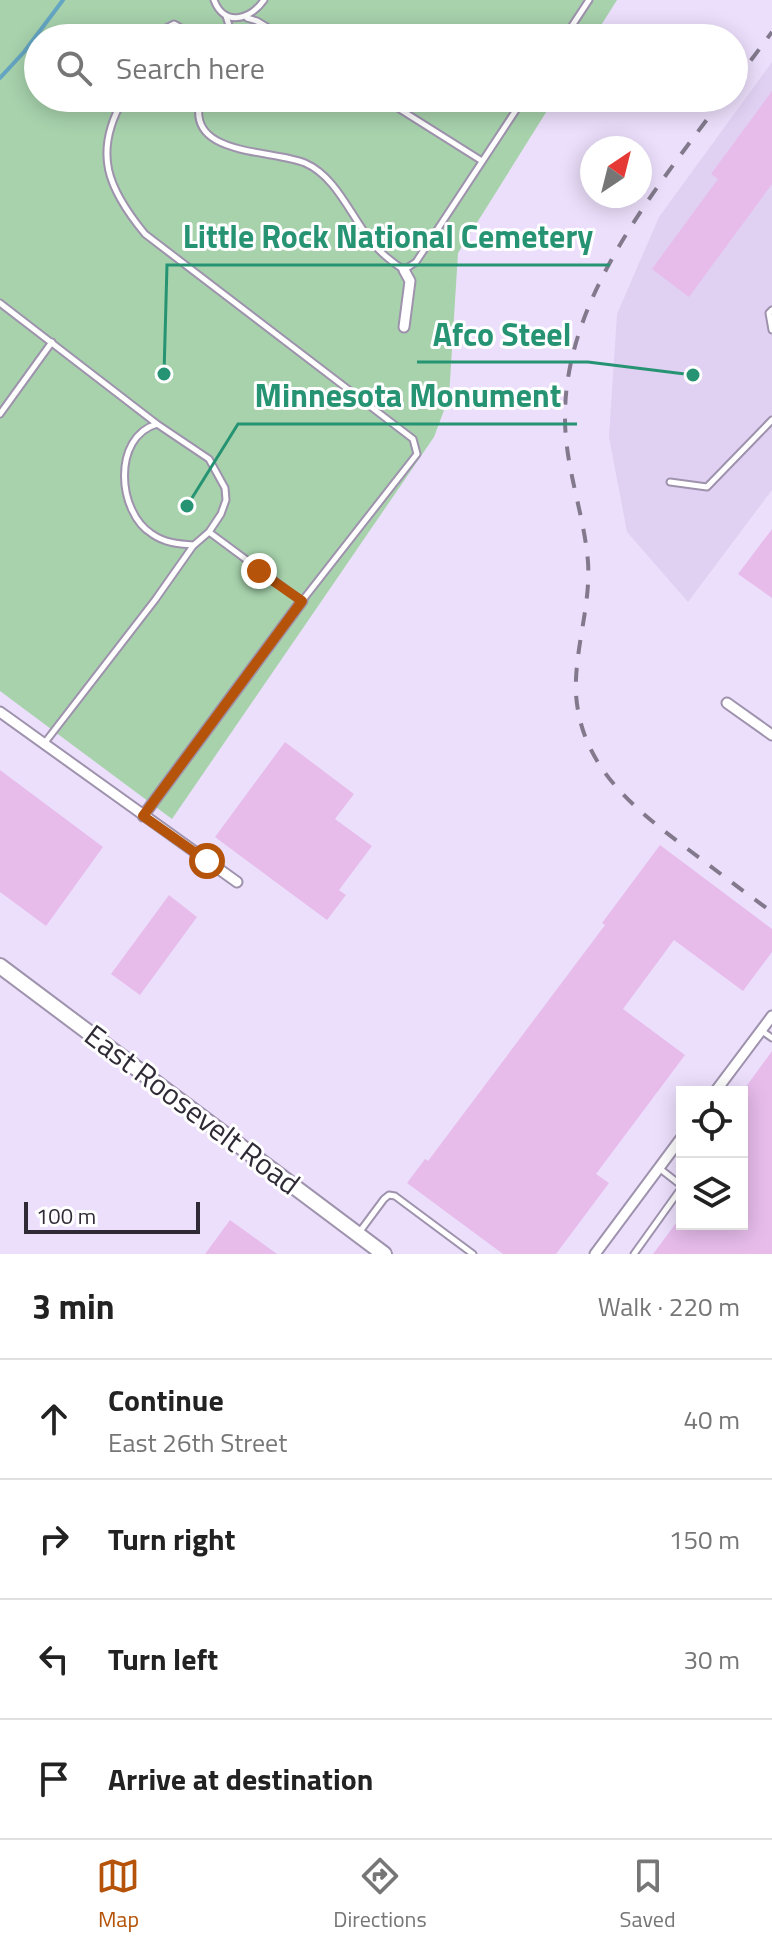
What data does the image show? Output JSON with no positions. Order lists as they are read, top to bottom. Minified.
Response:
{"streets":{"main road":["East Roosevelt Road"]},"places":["Little Rock National Cemetery","Afco Steel","Minnesota Monument"],"scale_bar":"100 m","north":"top right","page":{"search":"Search here","scale":"100 m","heading":["3 min","Walk · 220 m"],"list":[["Continue","East 26th Street","40 m"],["Turn right","150 m"],["Turn left","30 m"],"Arrive at destination"],"nav":["Map","Directions","Saved"]}}
